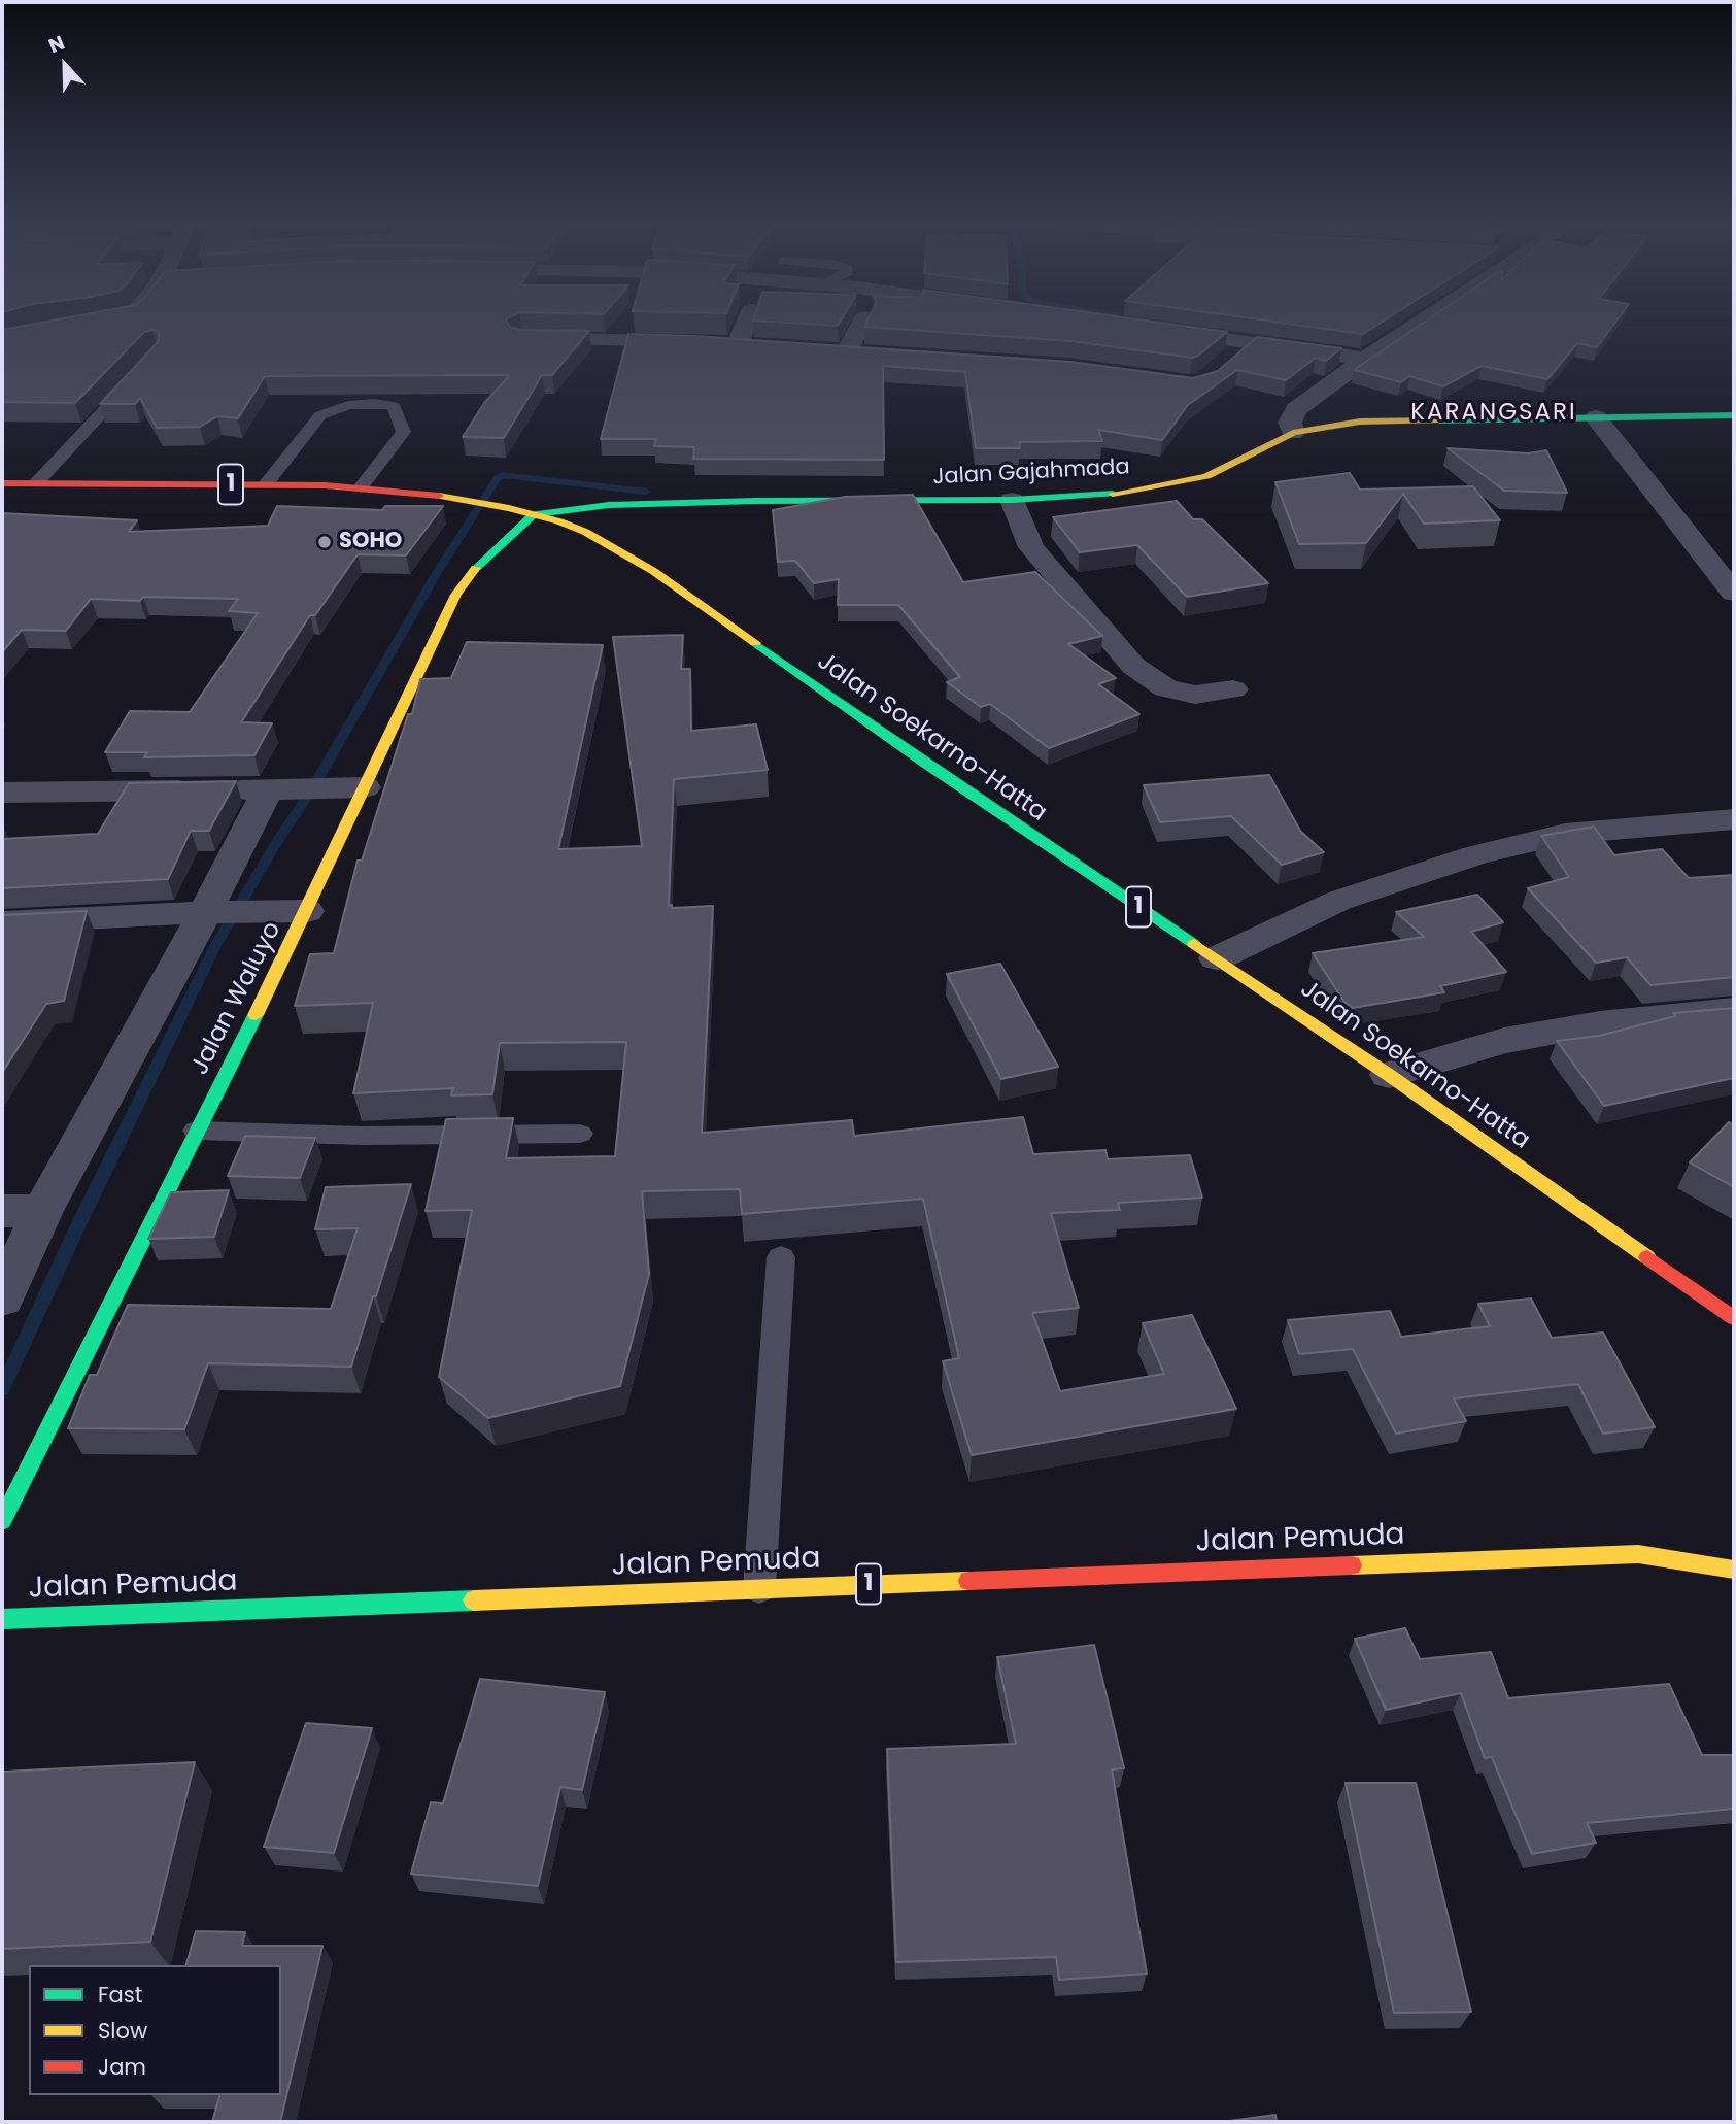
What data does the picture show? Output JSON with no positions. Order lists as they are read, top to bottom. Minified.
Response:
{"streets":{"main road":["Jalan Gajahmada","1","Jalan Soekarno-Hatta","Jalan Waluyo","Jalan Pemuda"]},"crossings":[["Jalan Gajahmada","Jalan Soekarno-Hatta"],["Jalan Gajahmada","Jalan Waluyo"],["Jalan Soekarno-Hatta","Jalan Waluyo"]],"districts":["KARANGSARI"],"places":["SOHO"],"legend":["Fast","Slow","Jam"],"north":"top"}
